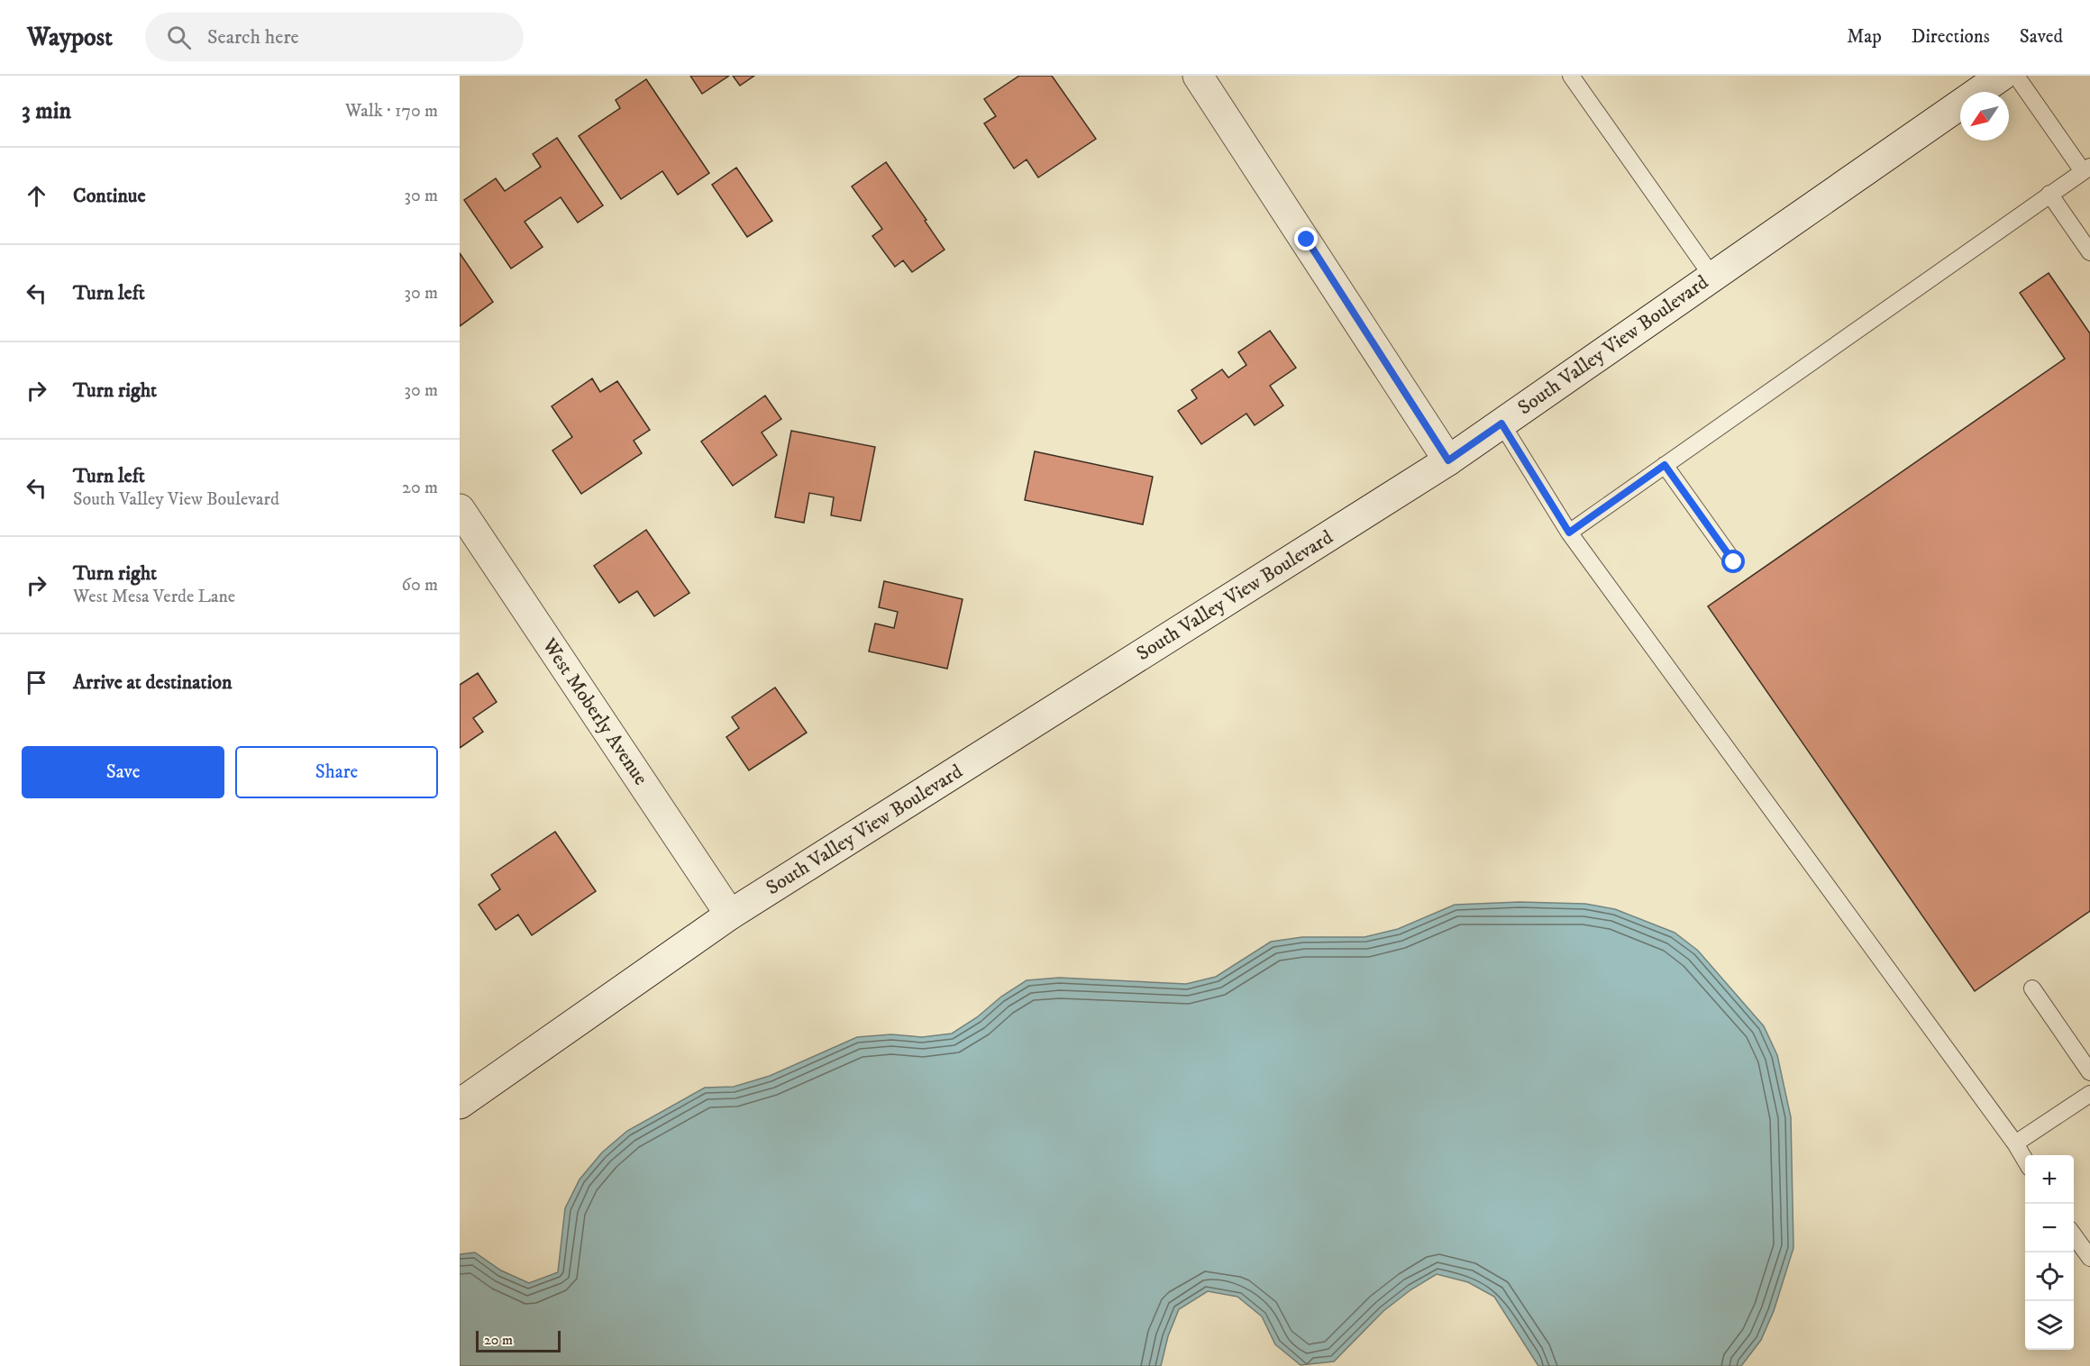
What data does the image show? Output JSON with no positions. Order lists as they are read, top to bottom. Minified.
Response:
{"streets":{"main road":["South Valley View Boulevard","West Moberly Avenue"]},"crossings":[["South Valley View Boulevard","West Moberly Avenue"]],"scale_bar":"20 m","north":"bottom left","page":{"header":"Waypost","search":"Search here","nav":["Map","Directions","Saved"],"heading":["3 min","Walk · 170 m"],"list":[["Continue","30 m"],["Turn left","30 m"],["Turn right","30 m"],["Turn left","South Valley View Boulevard","20 m"],["Turn right","West Mesa Verde Lane","60 m"],"Arrive at destination"],"buttons":["Save","Share"],"map_buttons":["+","−"],"scale":"20 m"}}
